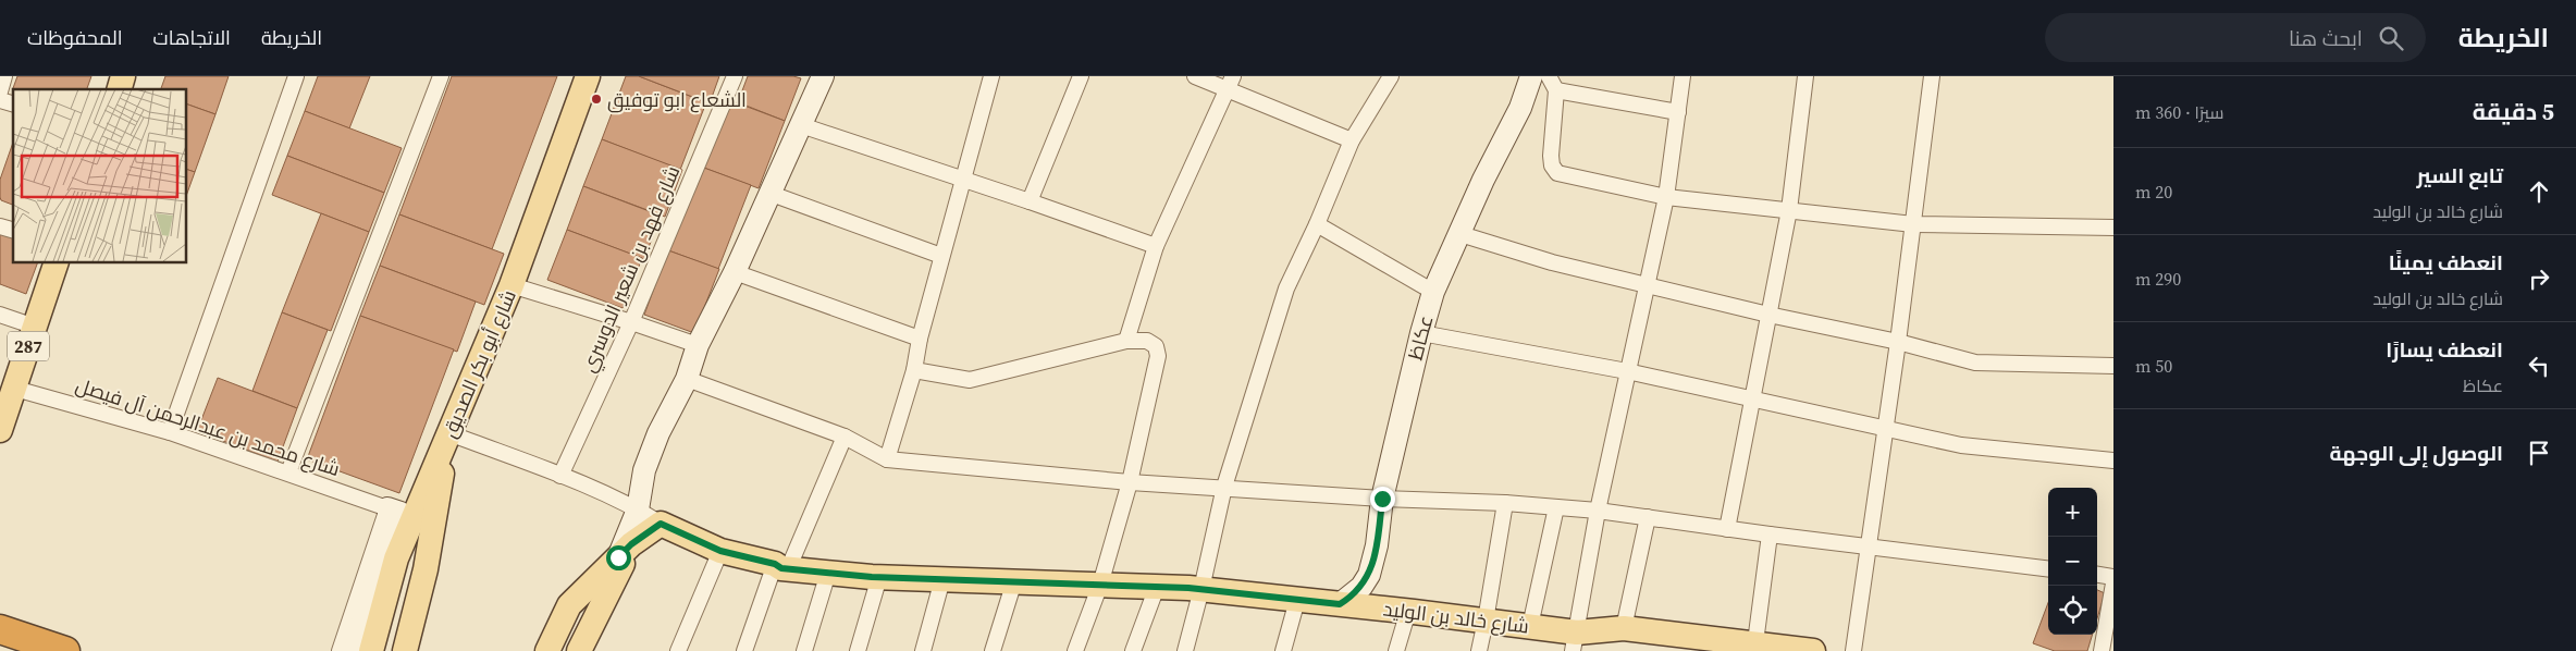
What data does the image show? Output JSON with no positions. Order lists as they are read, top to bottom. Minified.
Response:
{"streets":{"main road":["287","شارع أبو بكر الصديق","شارع خالد بن الوليد"],"street":["شارع فهد بن شعير الدوسري","عكاظ","شارع محمد بن عبدالرحمن آل فيصل"]},"crossings":[["عكاظ","شارع خالد بن الوليد"],["287","شارع محمد بن عبدالرحمن آل فيصل"]],"places":["الشعاع ابو توفيق"],"page":{"header":"الخريطة","search":"ابحث هنا","nav":["الخريطة","الاتجاهات","المحفوظات"],"heading":["5 دقيقة","سيرًا · 360 m"],"list":[["تابع السير","شارع خالد بن الوليد","20 m"],["انعطف يمينًا","شارع خالد بن الوليد","290 m"],["انعطف يسارًا","عكاظ","50 m"],"الوصول إلى الوجهة"],"map_buttons":["+","−"]}}
